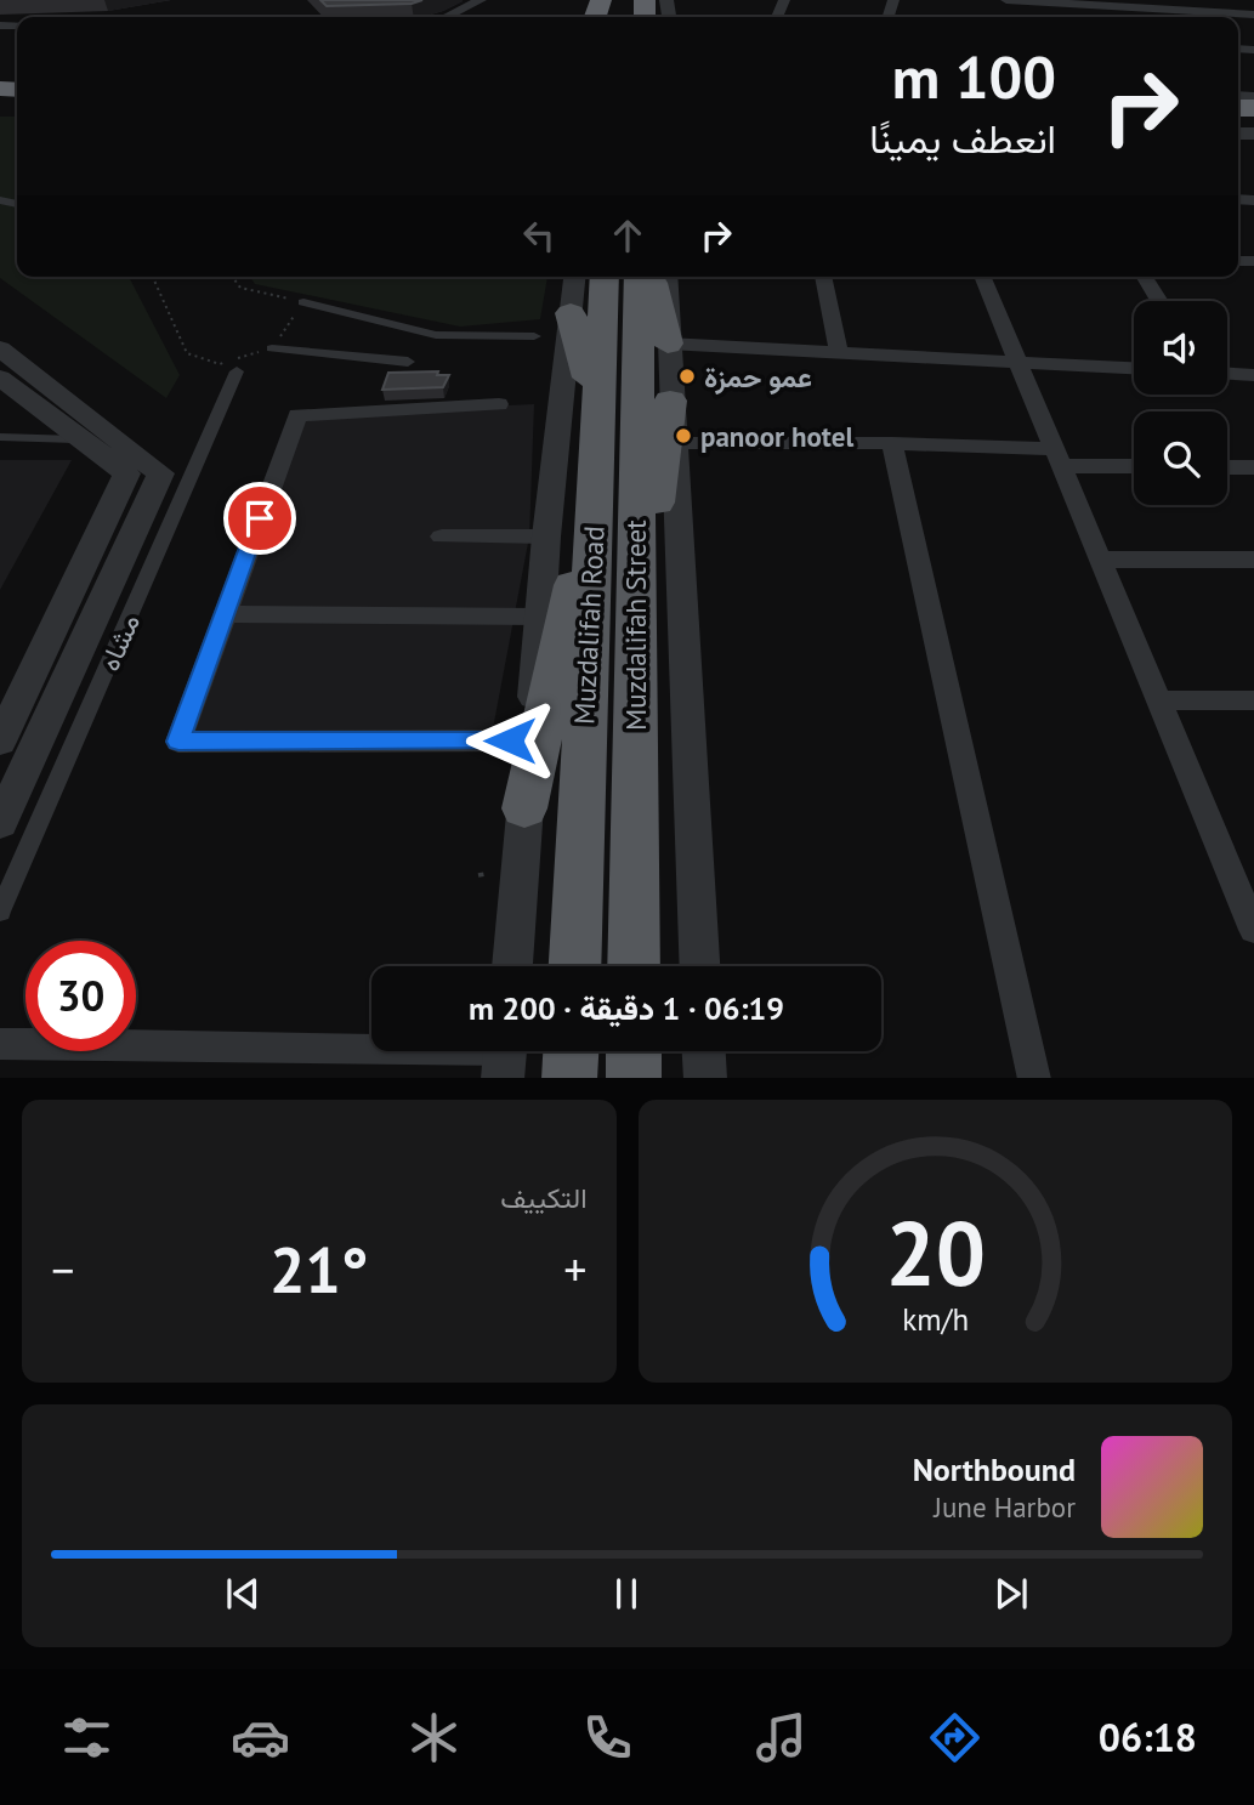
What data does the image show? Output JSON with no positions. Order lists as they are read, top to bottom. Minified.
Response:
{"streets":{"highway":["Muzdalifah Road","Muzdalifah Street"],"street":["مشاه"]},"places":["عمو حمزة","panoor hotel"],"page":{"turn":["100 m","انعطف يمينًا"],"limit":"30","trip":"06:19 · 1 دقيقة · 200 m","tile":"التكييف","heat":["−","21°","+"],"song":["Northbound","June Harbor"],"tabs":"06:18","gauge":["20","km/h"]}}
